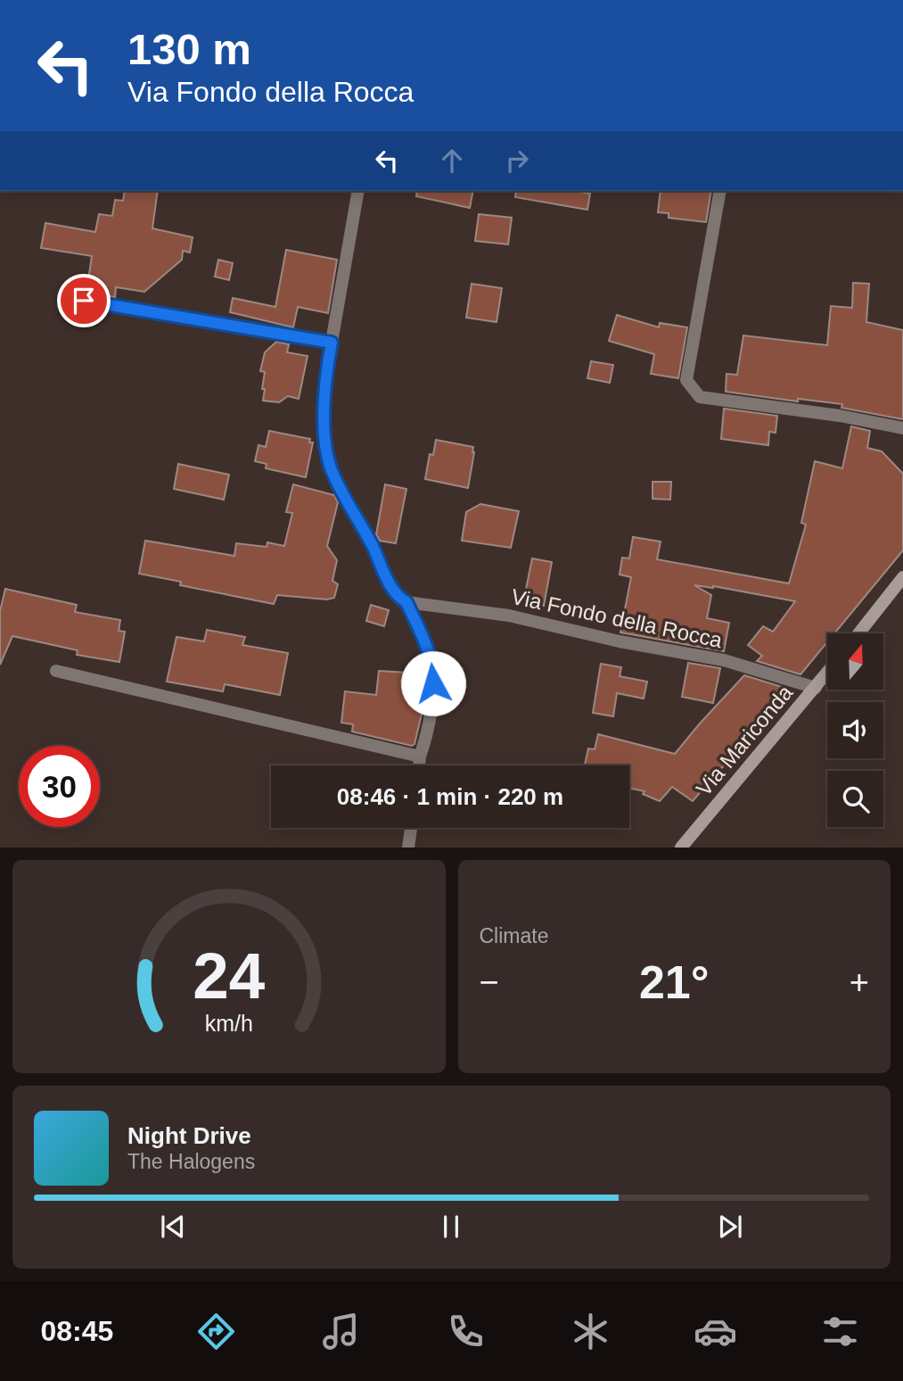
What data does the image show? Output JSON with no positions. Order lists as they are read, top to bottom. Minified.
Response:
{"streets":{"street":["Via Fondo della Rocca","Via Mariconda"]},"crossings":[["Via Fondo della Rocca","Via Mariconda"]],"north":"top","page":{"turn":["130 m","Via Fondo della Rocca"],"limit":"30","trip":"08:46 · 1 min · 220 m","tile":"Climate","heat":["−","21°","+"],"song":["Night Drive","The Halogens"],"tabs":"08:45","gauge":["24","km/h"]}}
